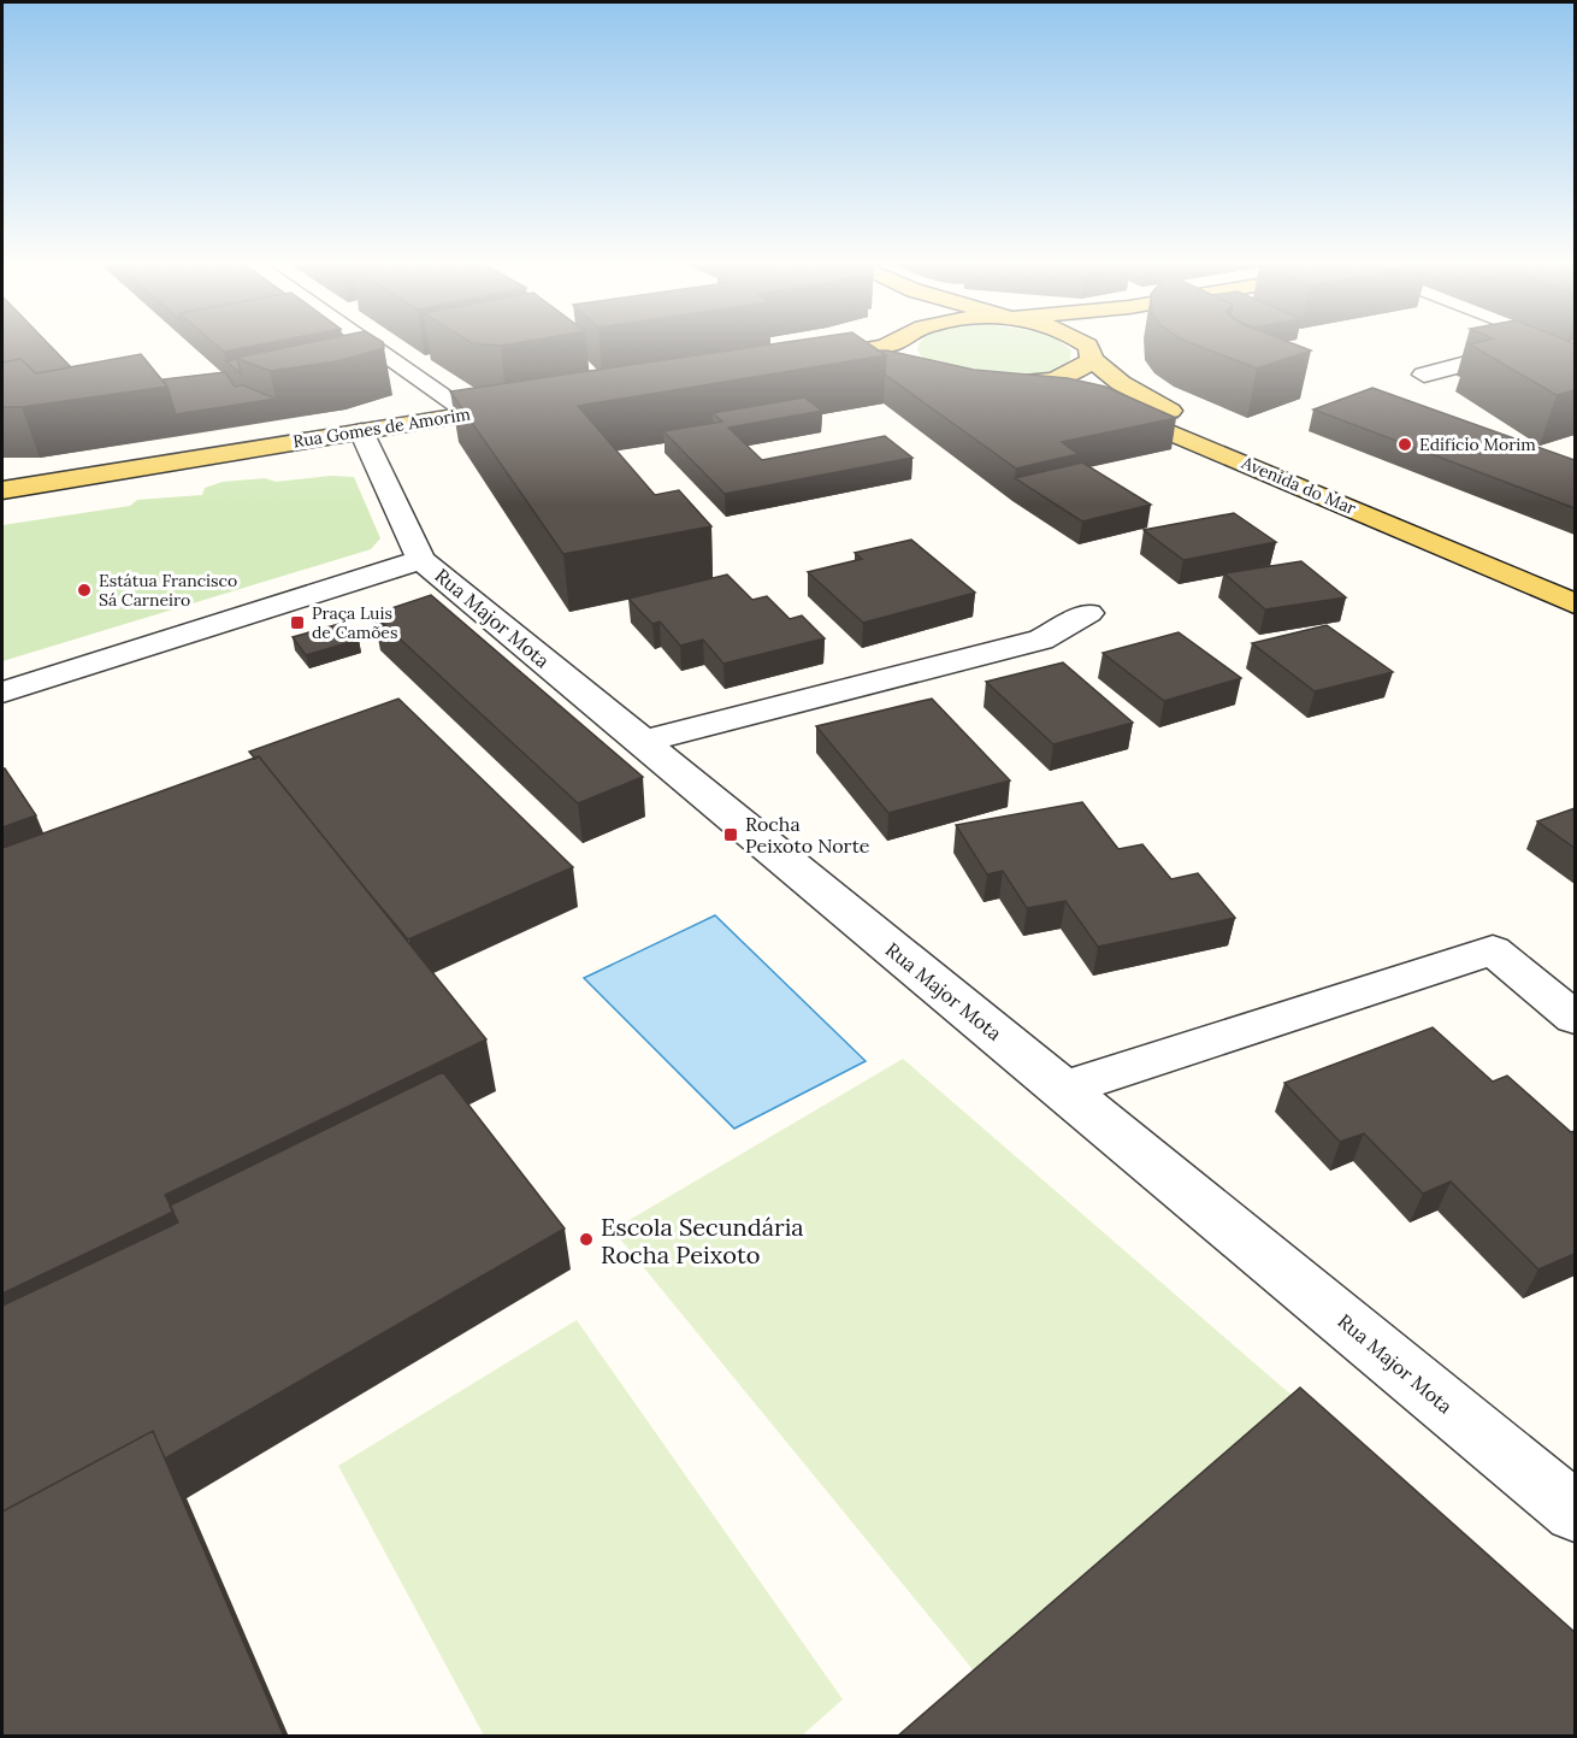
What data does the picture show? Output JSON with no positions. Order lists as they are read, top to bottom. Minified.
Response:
{"streets":{"main road":["Rua Gomes de Amorim","Avenida do Mar"],"street":["Rua Major Mota"]},"crossings":[["Rua Gomes de Amorim","Rua Major Mota"]],"places":{"other":["Edifício Morim","Estátua Francisco Sá Carneiro","Escola Secundária Rocha Peixoto"],"transit":["Praça Luis de Camões","Rocha Peixoto Norte"]}}
